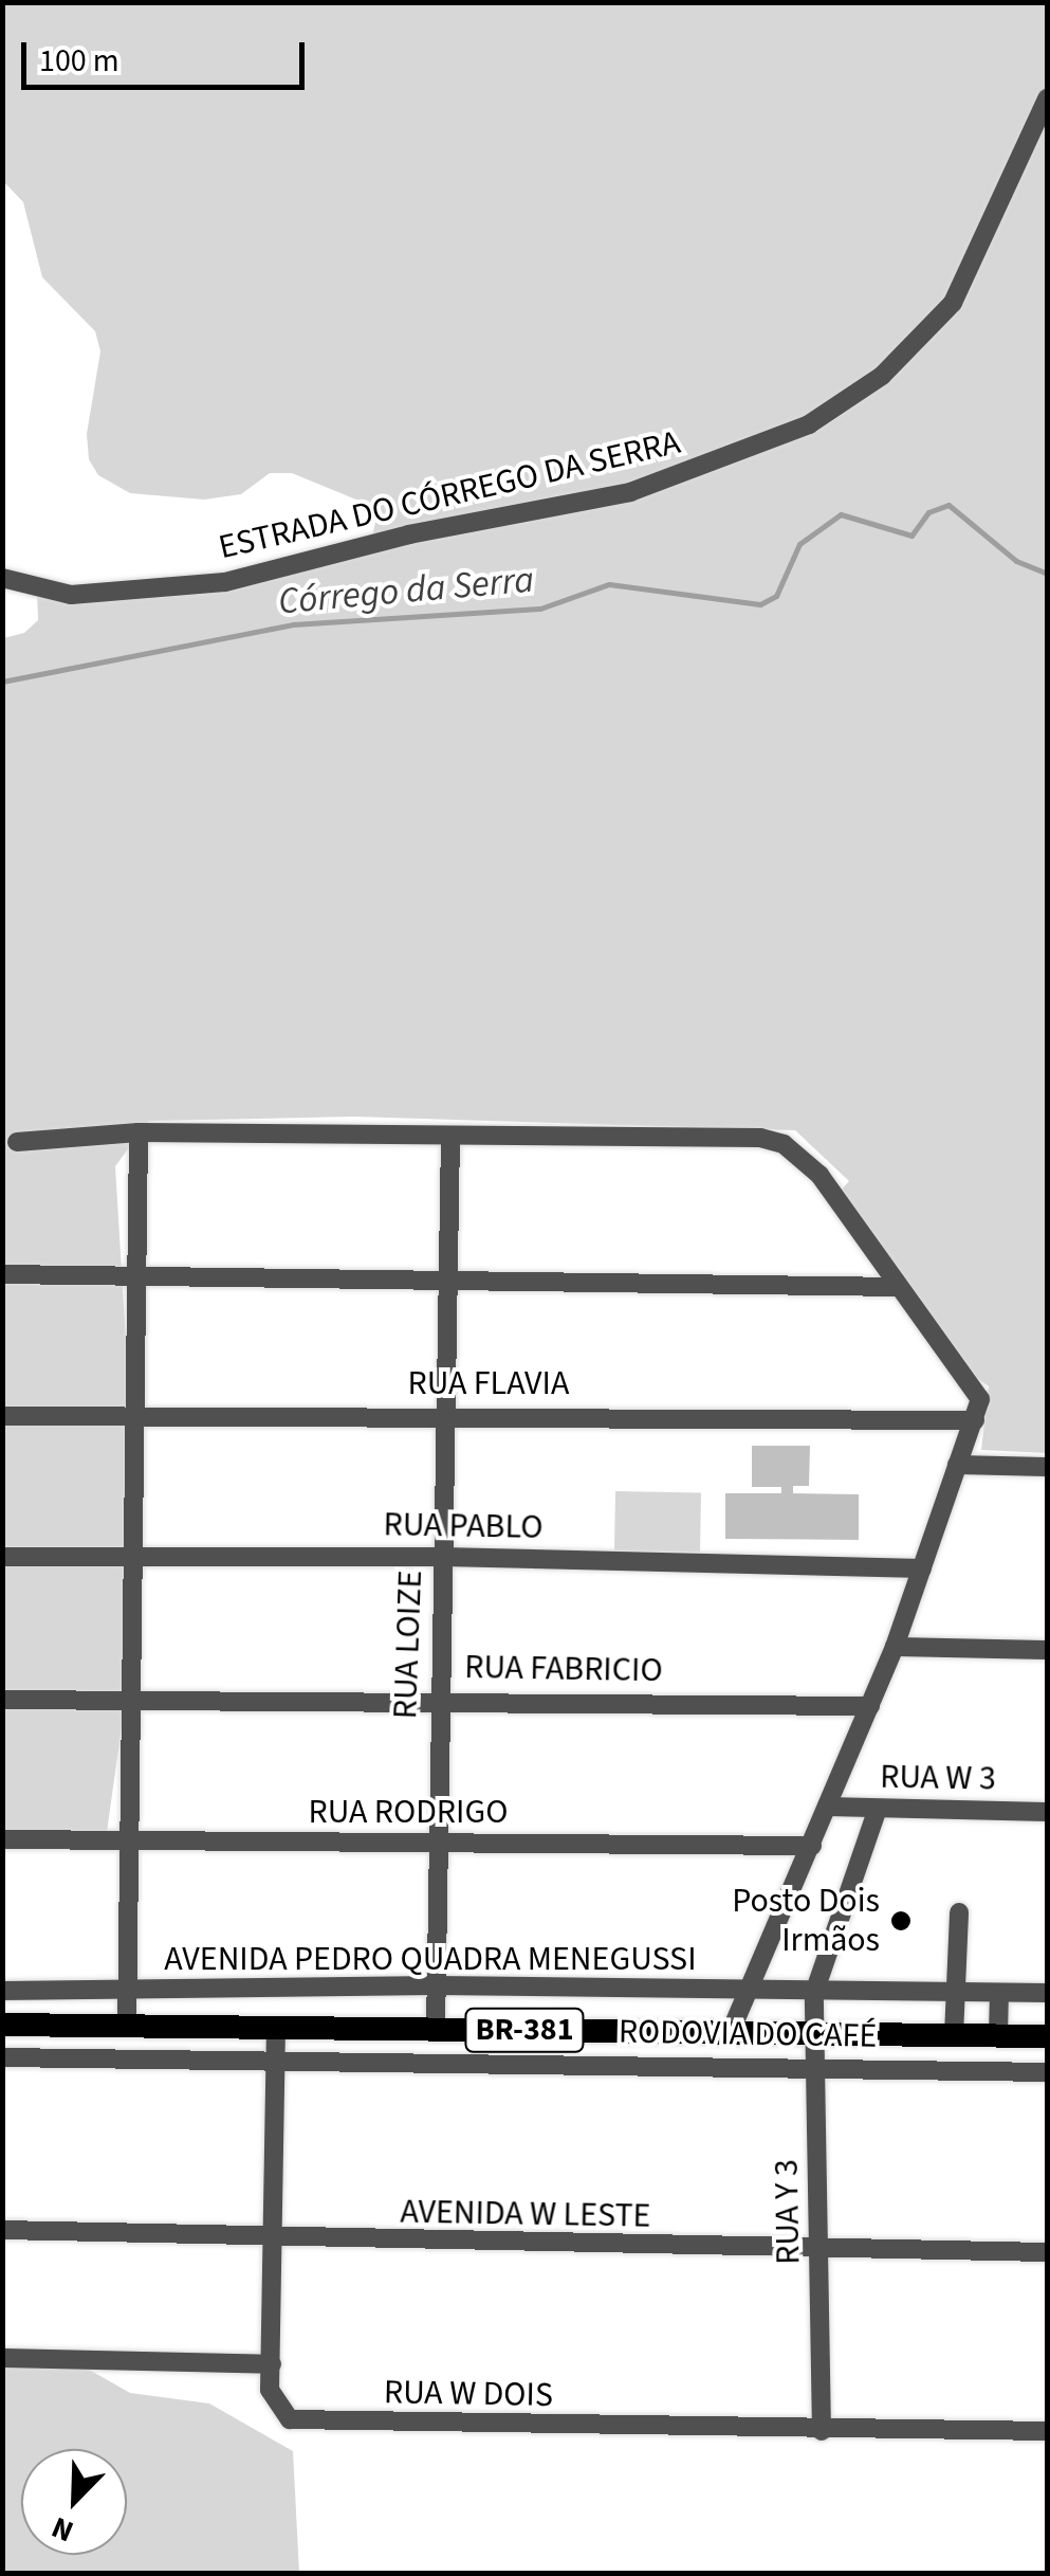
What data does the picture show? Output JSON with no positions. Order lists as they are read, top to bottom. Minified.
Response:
{"streets":{"main road":["BR-381"],"street":["ESTRADA DO CÓRREGO DA SERRA","RUA FLAVIA","RUA PABLO","RUA LOIZE","RUA FABRICIO","RUA W 3","RUA RODRIGO","AVENIDA PEDRO QUADRA MENEGUSSI","RODOVIA DO CAFÉ","RUA Y 3","AVENIDA W LESTE","RUA W DOIS"]},"crossings":[["RUA FLAVIA","RUA LOIZE"],["RUA PABLO","RUA LOIZE"],["RUA LOIZE","RUA FABRICIO"],["RUA LOIZE","RUA RODRIGO"],["RUA LOIZE","AVENIDA PEDRO QUADRA MENEGUSSI"],["RUA LOIZE","BR-381"],["AVENIDA PEDRO QUADRA MENEGUSSI","RUA Y 3"],["BR-381","RUA Y 3"],["BR-381","RUA W DOIS"],["RODOVIA DO CAFÉ","RUA Y 3"],["RODOVIA DO CAFÉ","RUA W DOIS"],["RUA Y 3","AVENIDA W LESTE"],["RUA Y 3","RUA W DOIS"],["AVENIDA W LESTE","RUA W DOIS"]],"water":["Córrego da Serra"],"places":["Posto Dois Irmãos"],"scale_bar":"100 m","north":"bottom left"}
